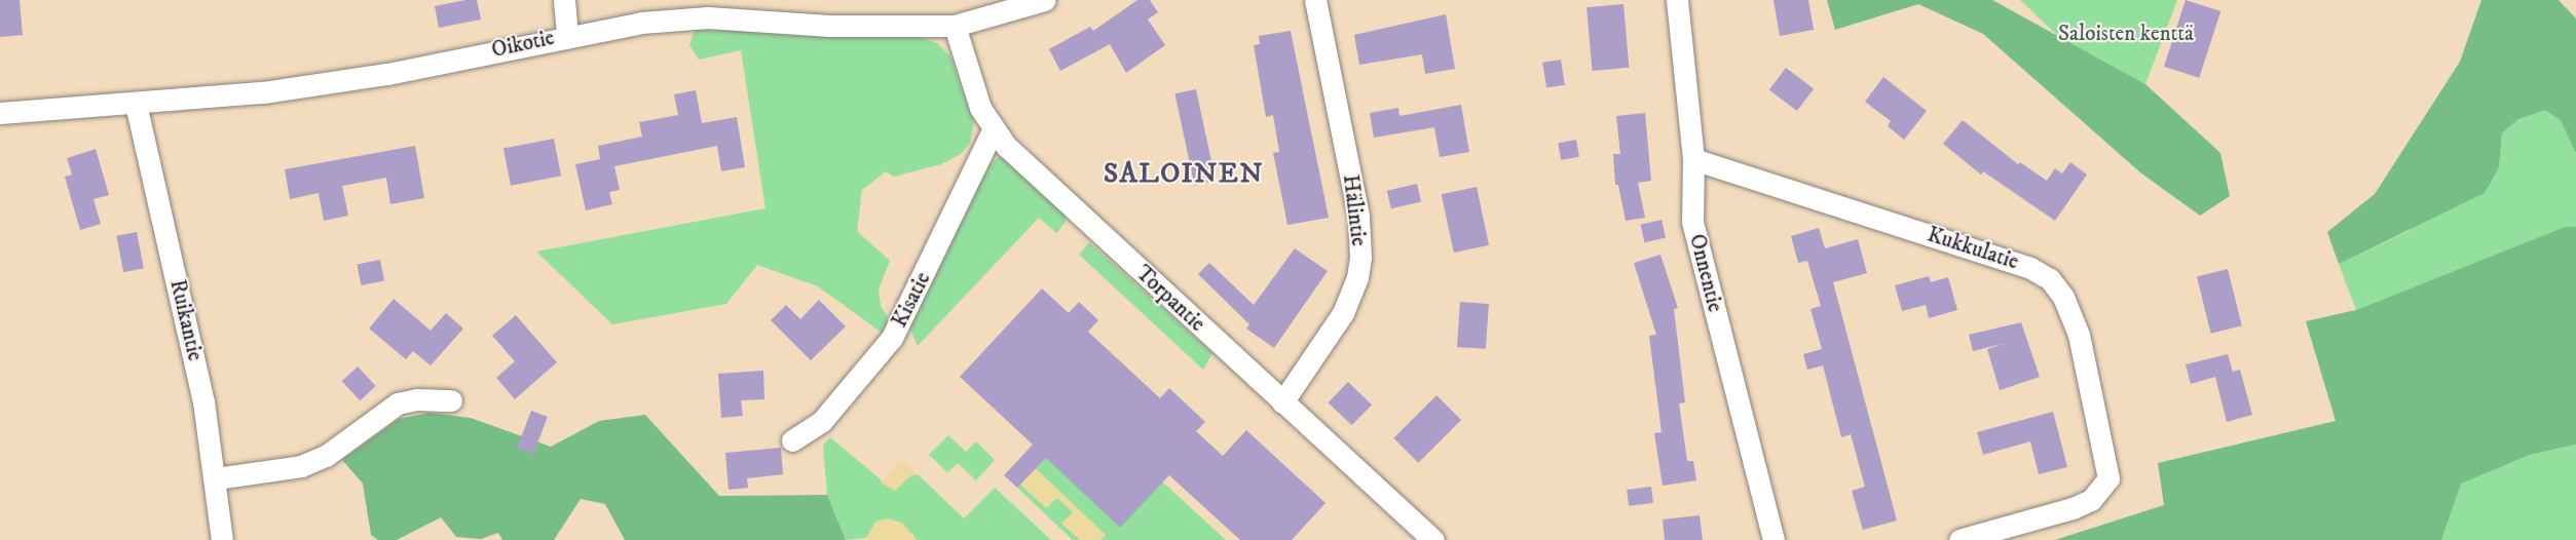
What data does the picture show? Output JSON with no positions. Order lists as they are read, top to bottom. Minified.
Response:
{"streets":{"street":["Oikotie","Hälintie","Kukkulatie","Onnentie","Torpantie","Kisatie","Ruikantie"]},"crossings":[["Oikotie","Torpantie"],["Oikotie","Ruikantie"],["Hälintie","Torpantie"],["Kukkulatie","Onnentie"],["Torpantie","Kisatie"]],"districts":["SALOINEN"],"parks":["Saloisten kenttä"]}
